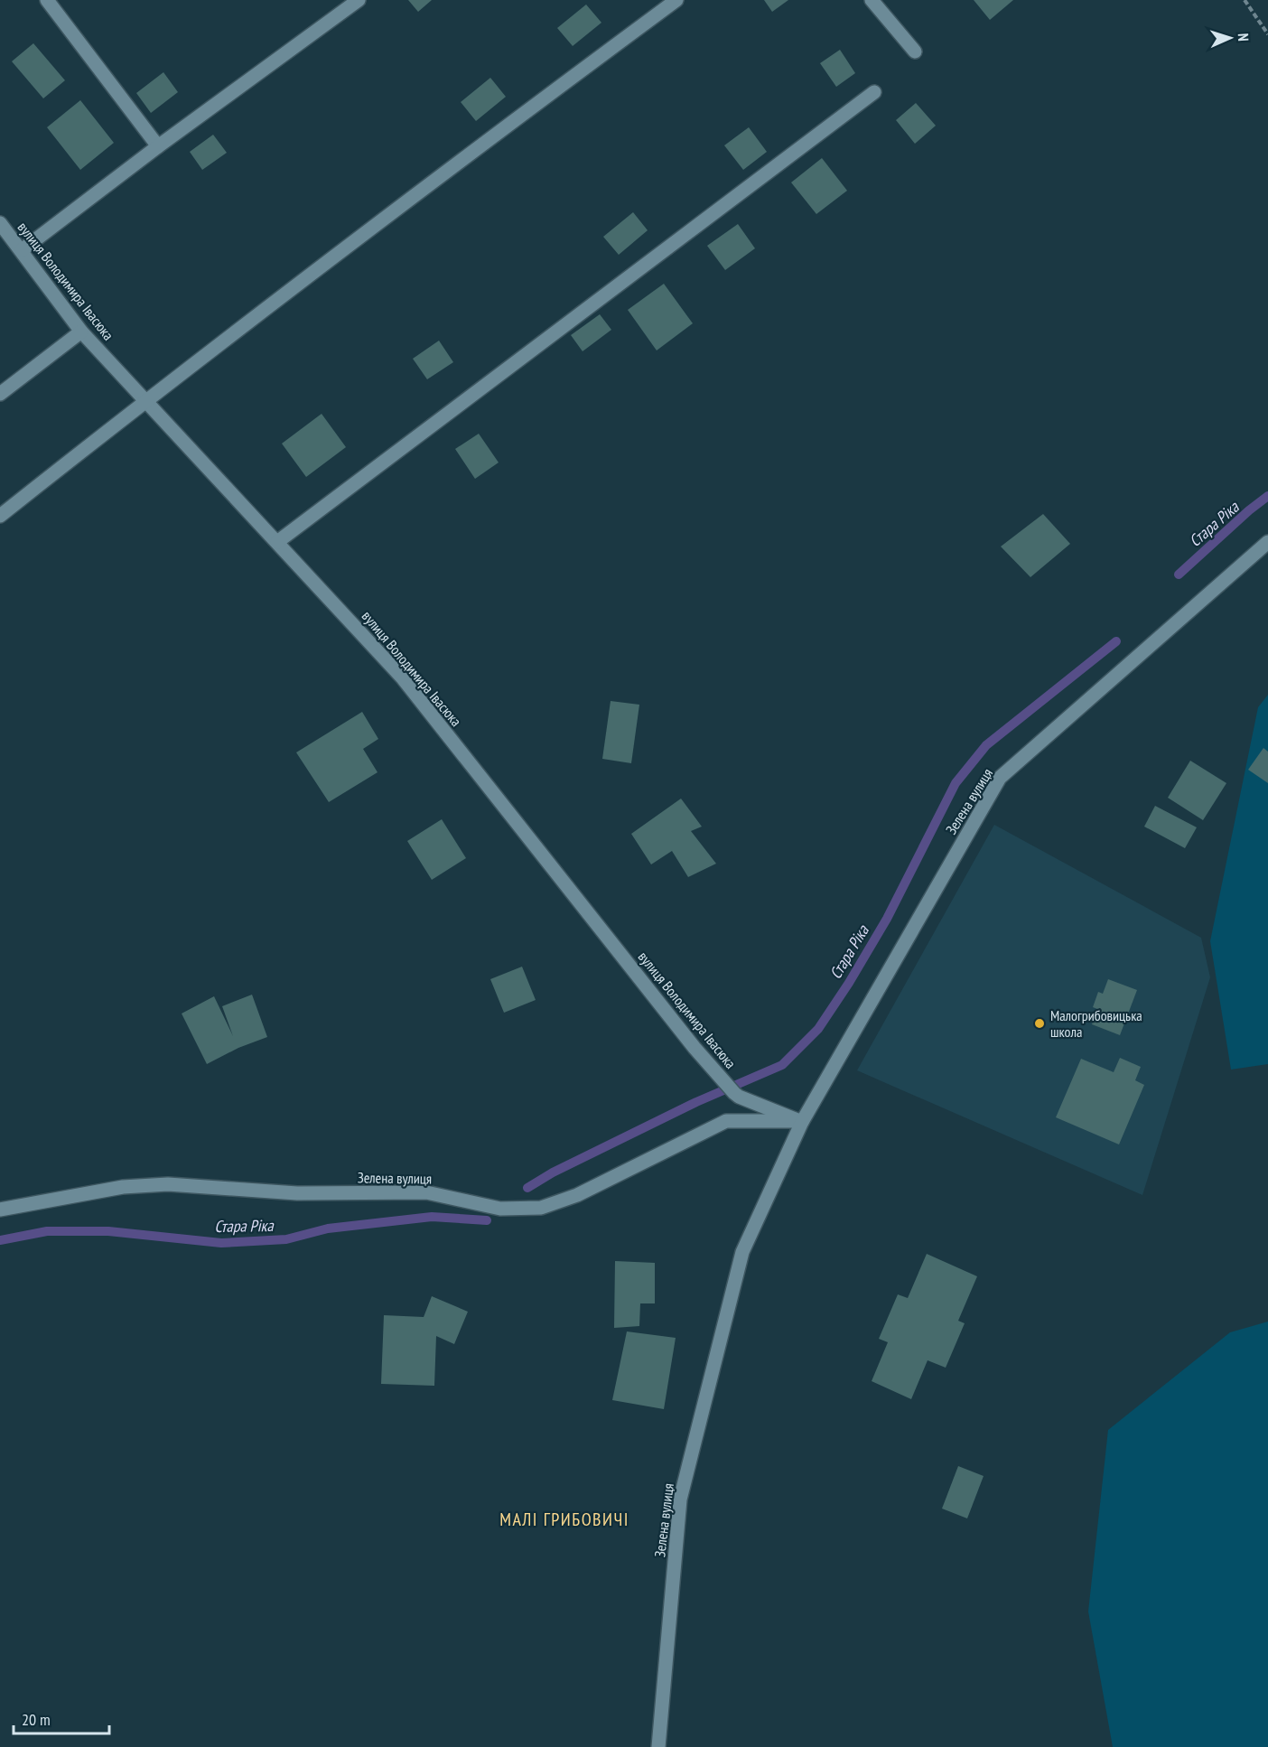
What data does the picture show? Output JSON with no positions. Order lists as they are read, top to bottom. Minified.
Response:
{"streets":{"street":["вулиця Володимира Івасюка","Зелена вулиця"]},"crossings":[["вулиця Володимира Івасюка","Зелена вулиця"]],"districts":["МАЛІ ГРИБОВИЧІ"],"water":["Стара Ріка"],"places":["Малогрибовицька школа"],"scale_bar":"20 m","north":"right"}
